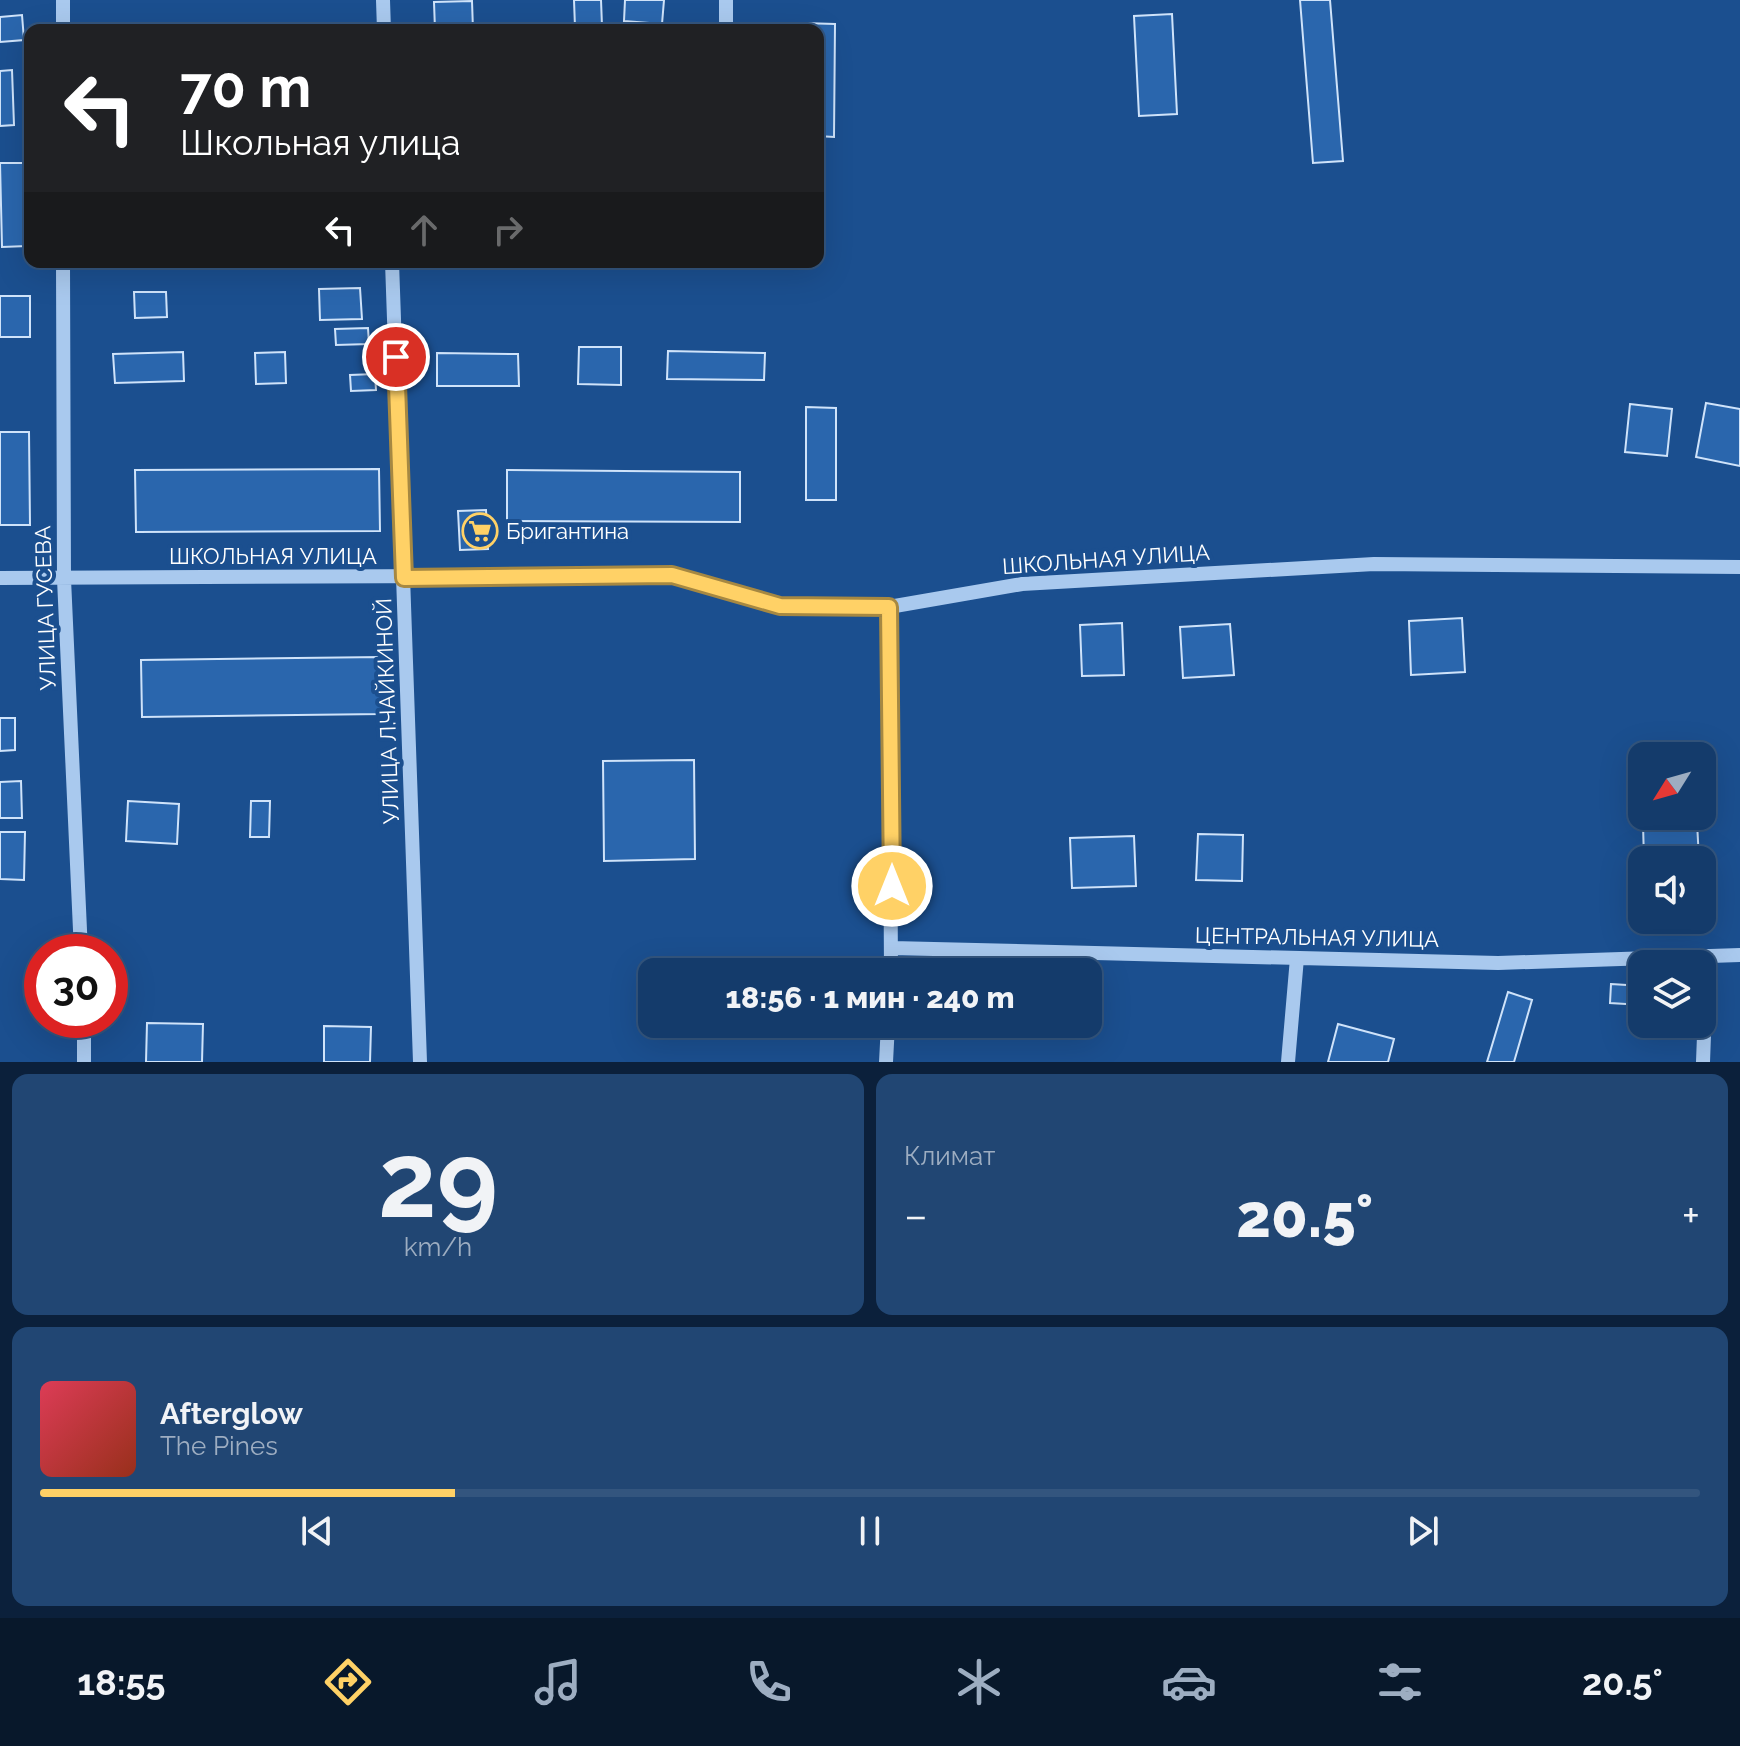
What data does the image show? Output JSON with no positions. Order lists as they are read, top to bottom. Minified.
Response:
{"streets":{"street":["ШКОЛЬНАЯ УЛИЦА","УЛИЦА ГУСЕВА","УЛИЦА Л.ЧАЙКИНОЙ","ЦЕНТРАЛЬНАЯ УЛИЦА"]},"crossings":[["ШКОЛЬНАЯ УЛИЦА","УЛИЦА ГУСЕВА"],["ШКОЛЬНАЯ УЛИЦА","УЛИЦА Л.ЧАЙКИНОЙ"]],"places":{"supermarket":["Бригантина"]},"north":"bottom left","page":{"turn":["70 m","Школьная улица"],"limit":"30","trip":"18:56 · 1 мин · 240 m","tile":[["29","km/h"],"Климат"],"heat":["−","20.5°","+"],"song":["Afterglow","The Pines"],"tabs":["18:55","20.5°"]}}
